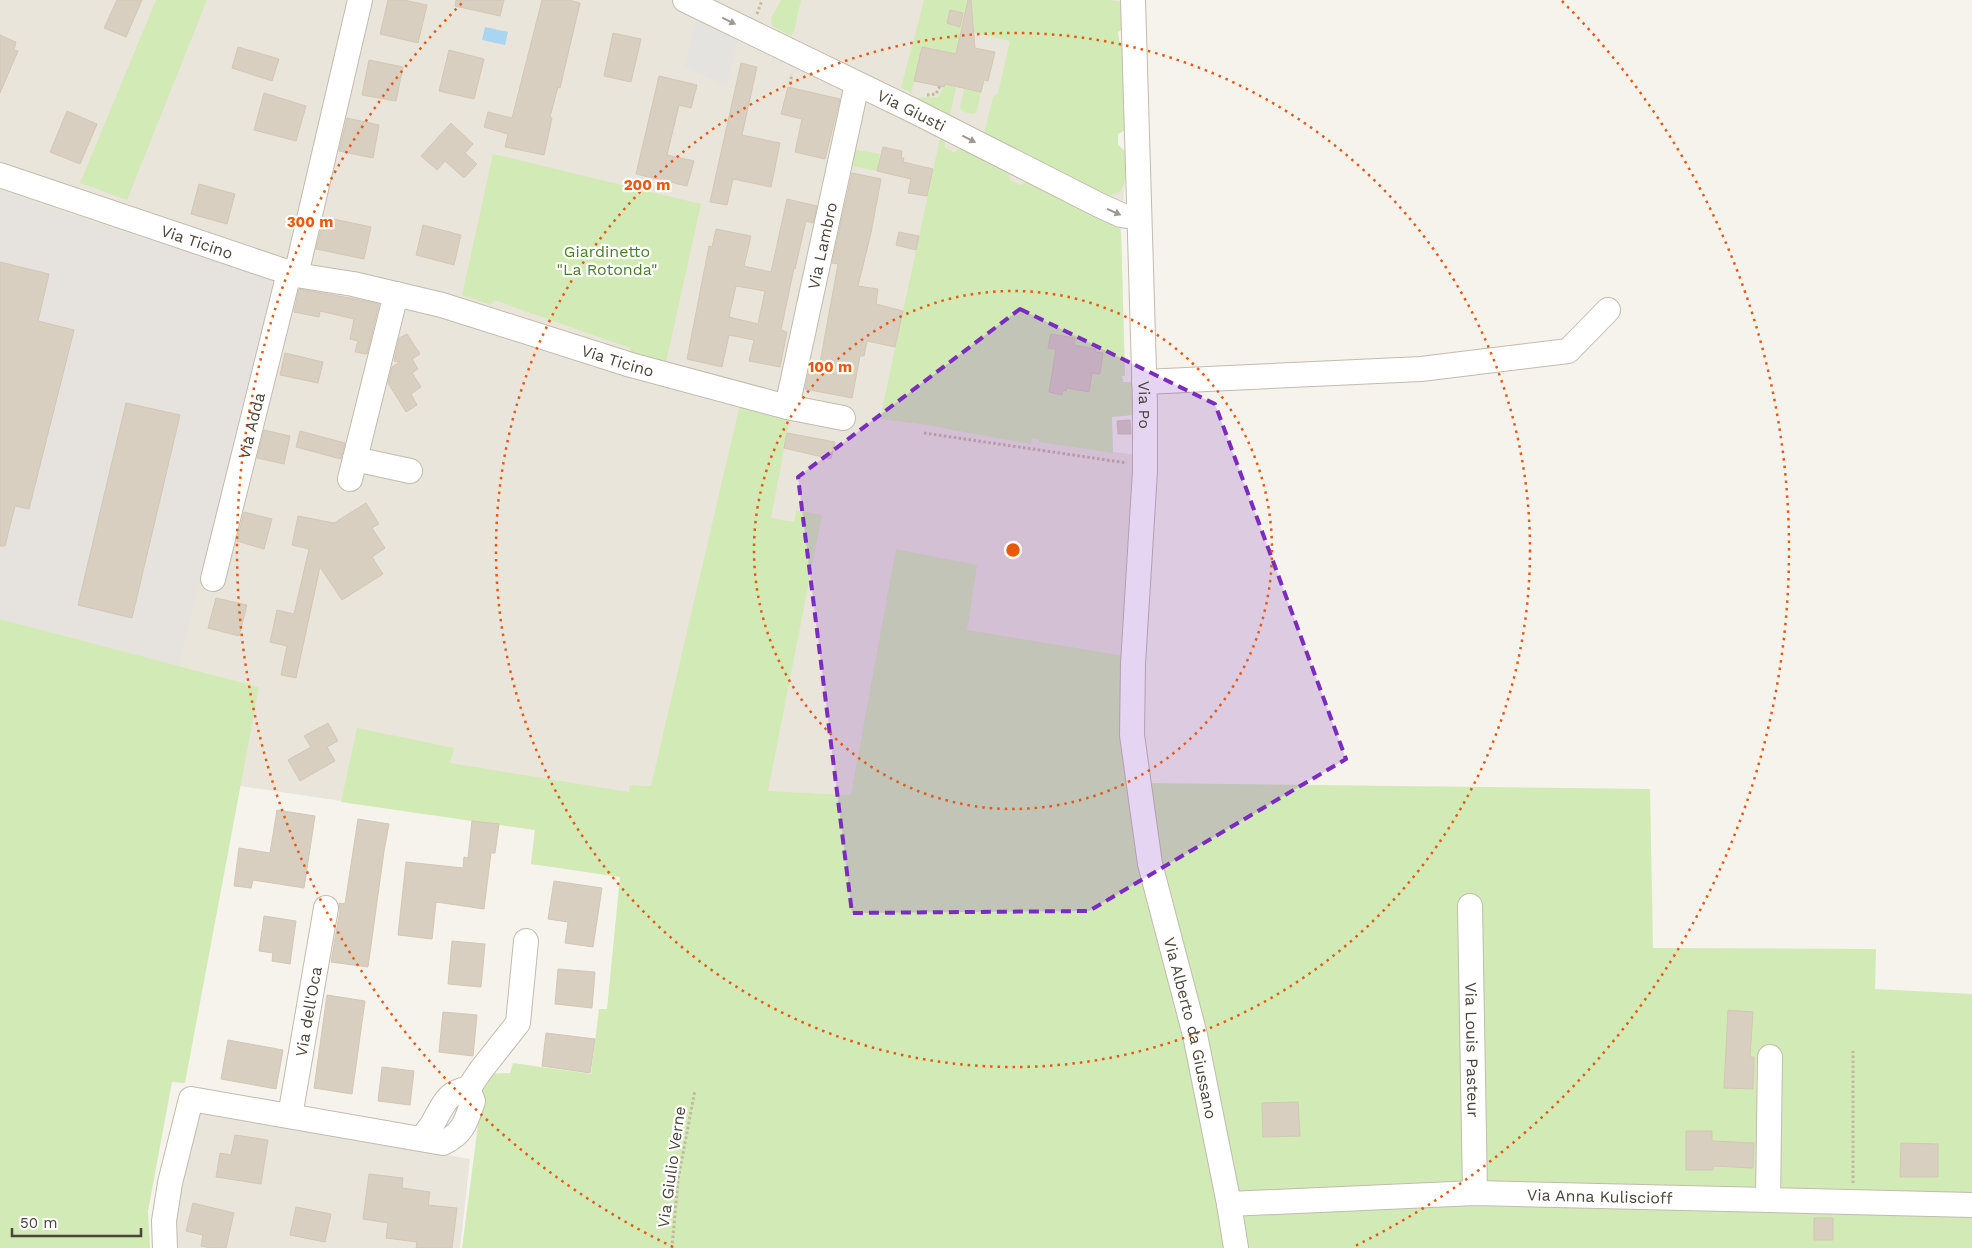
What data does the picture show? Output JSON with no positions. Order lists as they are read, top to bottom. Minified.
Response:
{"streets":{"street":["Via Giusti","Via Ticino","Via Lambro","Via Po","Via Adda","Via dell'Oca","Via Alberto da Giussano","Via Louis Pasteur","Via Anna Kuliscioff"],"path":["Via Giulio Verne"]},"crossings":[["Via Giusti","Via Lambro"],["Via Giusti","Via Po"],["Via Ticino","Via Lambro"],["Via Ticino","Via Adda"],["Via Po","Via Alberto da Giussano"],["Via Alberto da Giussano","Via Anna Kuliscioff"],["Via Louis Pasteur","Via Anna Kuliscioff"]],"one_way":["Via Giusti"],"parks":["Giardinetto \"La Rotonda\""],"scale_bar":"50 m","rings":["200 m","300 m","100 m"]}
